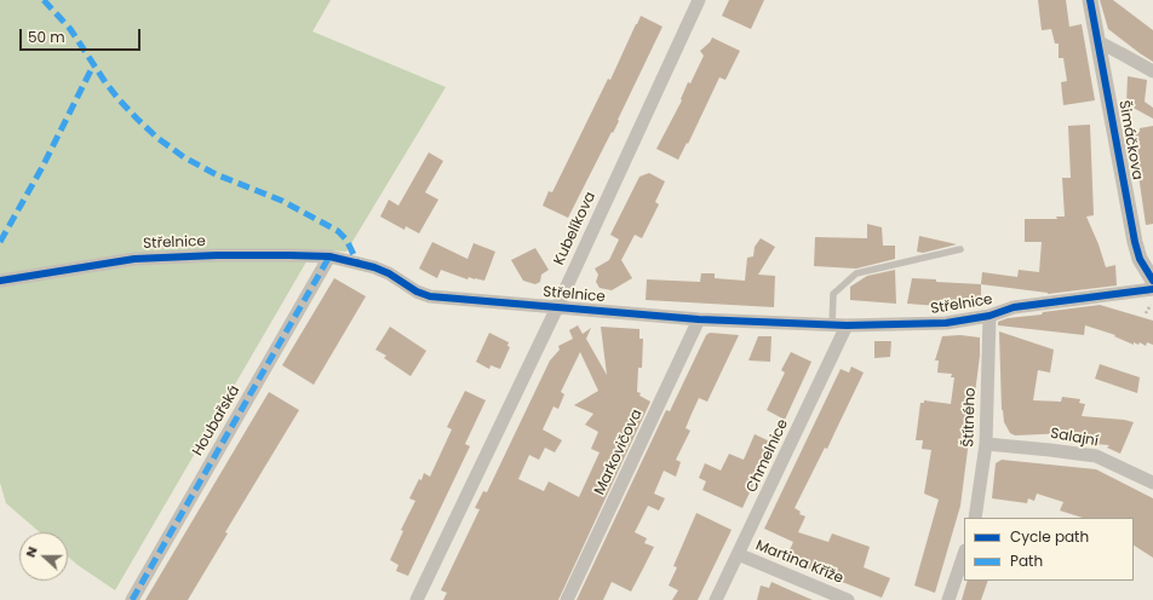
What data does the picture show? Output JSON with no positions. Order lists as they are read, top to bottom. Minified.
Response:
{"streets":{"street":["Šimáčkova","Kubelíkova","Střelnice","Štítného","Houbařská","Salajní","Markovičova","Chmelnice","Martina Kříže"]},"crossings":[["Kubelíkova","Střelnice"],["Střelnice","Štítného"],["Střelnice","Houbařská"],["Střelnice","Markovičova"],["Střelnice","Chmelnice"],["Štítného","Salajní"],["Chmelnice","Martina Kříže"]],"legend":["Cycle path","Path"],"scale_bar":"50 m","north":"left"}
